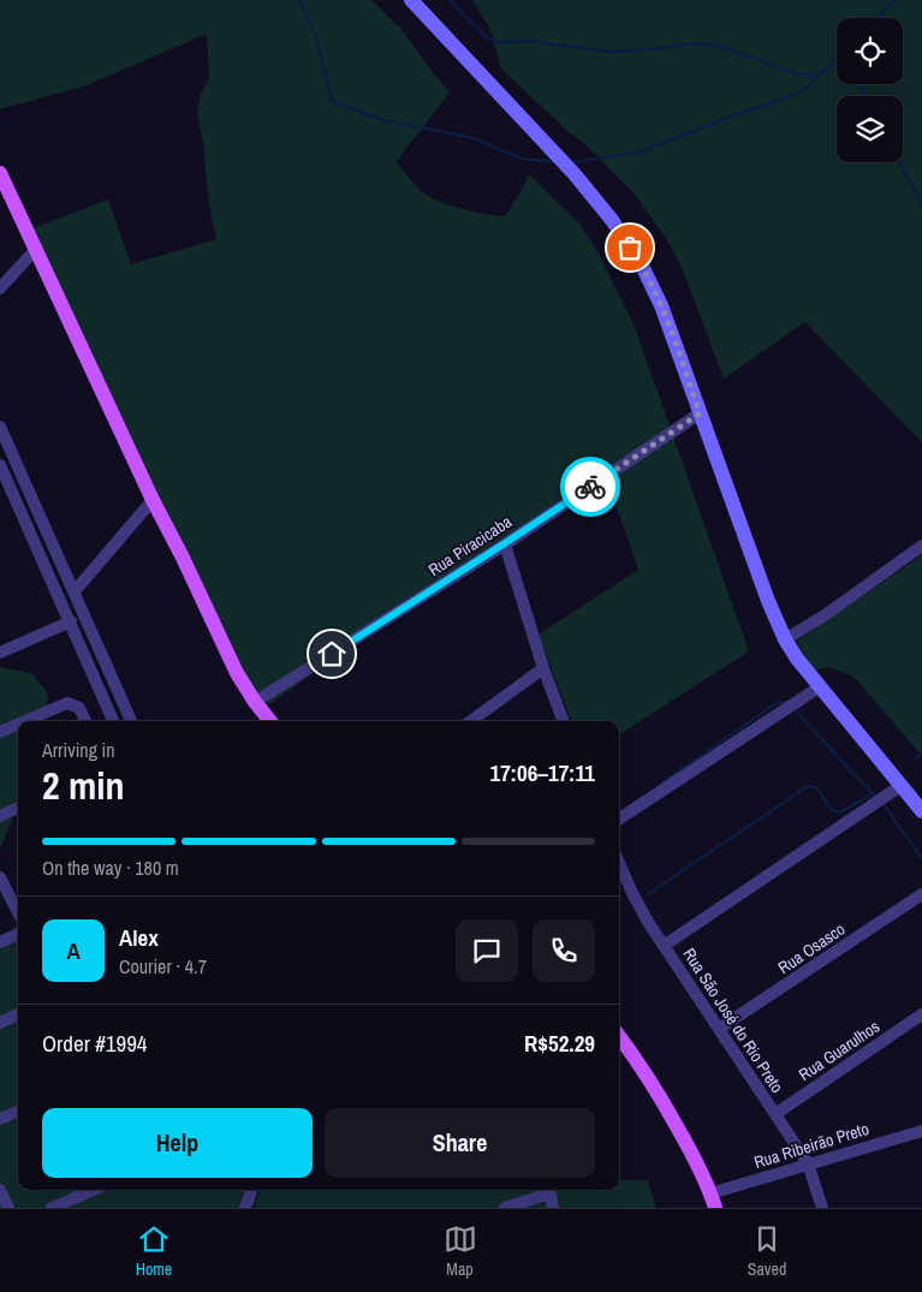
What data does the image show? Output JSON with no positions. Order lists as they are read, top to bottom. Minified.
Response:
{"streets":{"street":["Rua Piracicaba","Rua Osasco","Rua São José do Rio Preto","Rua Guarulhos","Rua Ribeirão Preto"]},"crossings":[["Rua Osasco","Rua São José do Rio Preto"],["Rua São José do Rio Preto","Rua Guarulhos"],["Rua São José do Rio Preto","Rua Ribeirão Preto"]],"page":{"heading":["2 min","Arriving in","17:06–17:11"],"panel":["Alex","Courier · 4.7","Order #1994","R$52.29"],"bar":"On the way · 180 m","round":"A","buttons":["Help","Share"],"tabs":["Home","Map","Saved"]}}
